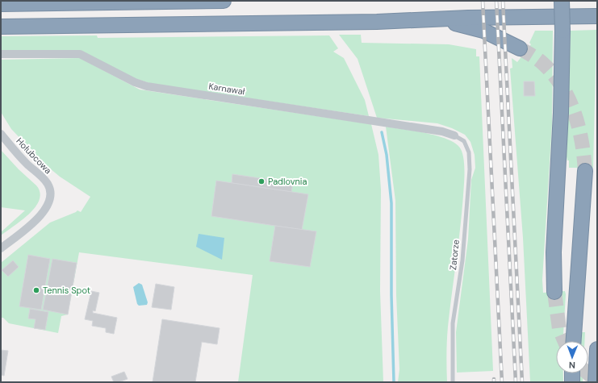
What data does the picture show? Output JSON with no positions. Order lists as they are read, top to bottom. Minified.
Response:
{"streets":{"street":["Karnawał","Hołubcowa"],"lane":["Zatorze"]},"crossings":[["Karnawał","Zatorze"]],"places":["Padlovnia","Tennis Spot"],"north":"bottom"}
